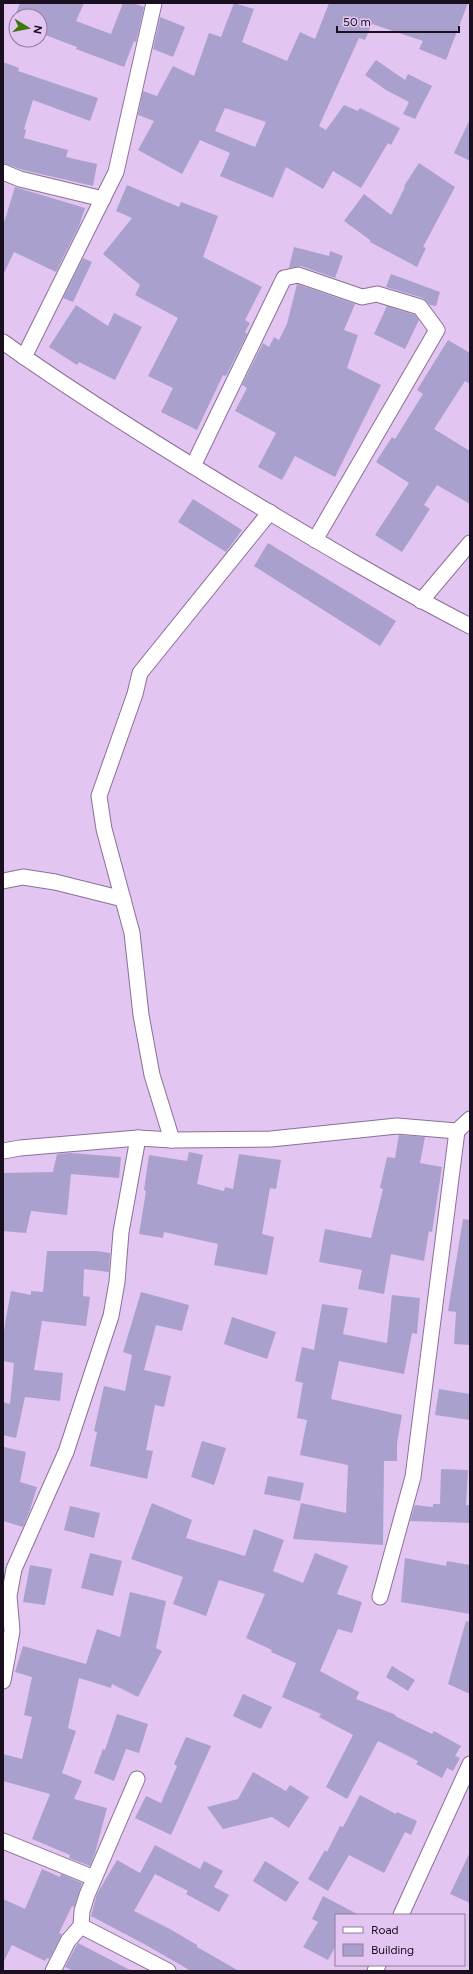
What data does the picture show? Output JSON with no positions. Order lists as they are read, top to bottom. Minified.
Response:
{"legend":["Road","Building"],"scale_bar":"50 m","north":"right"}
